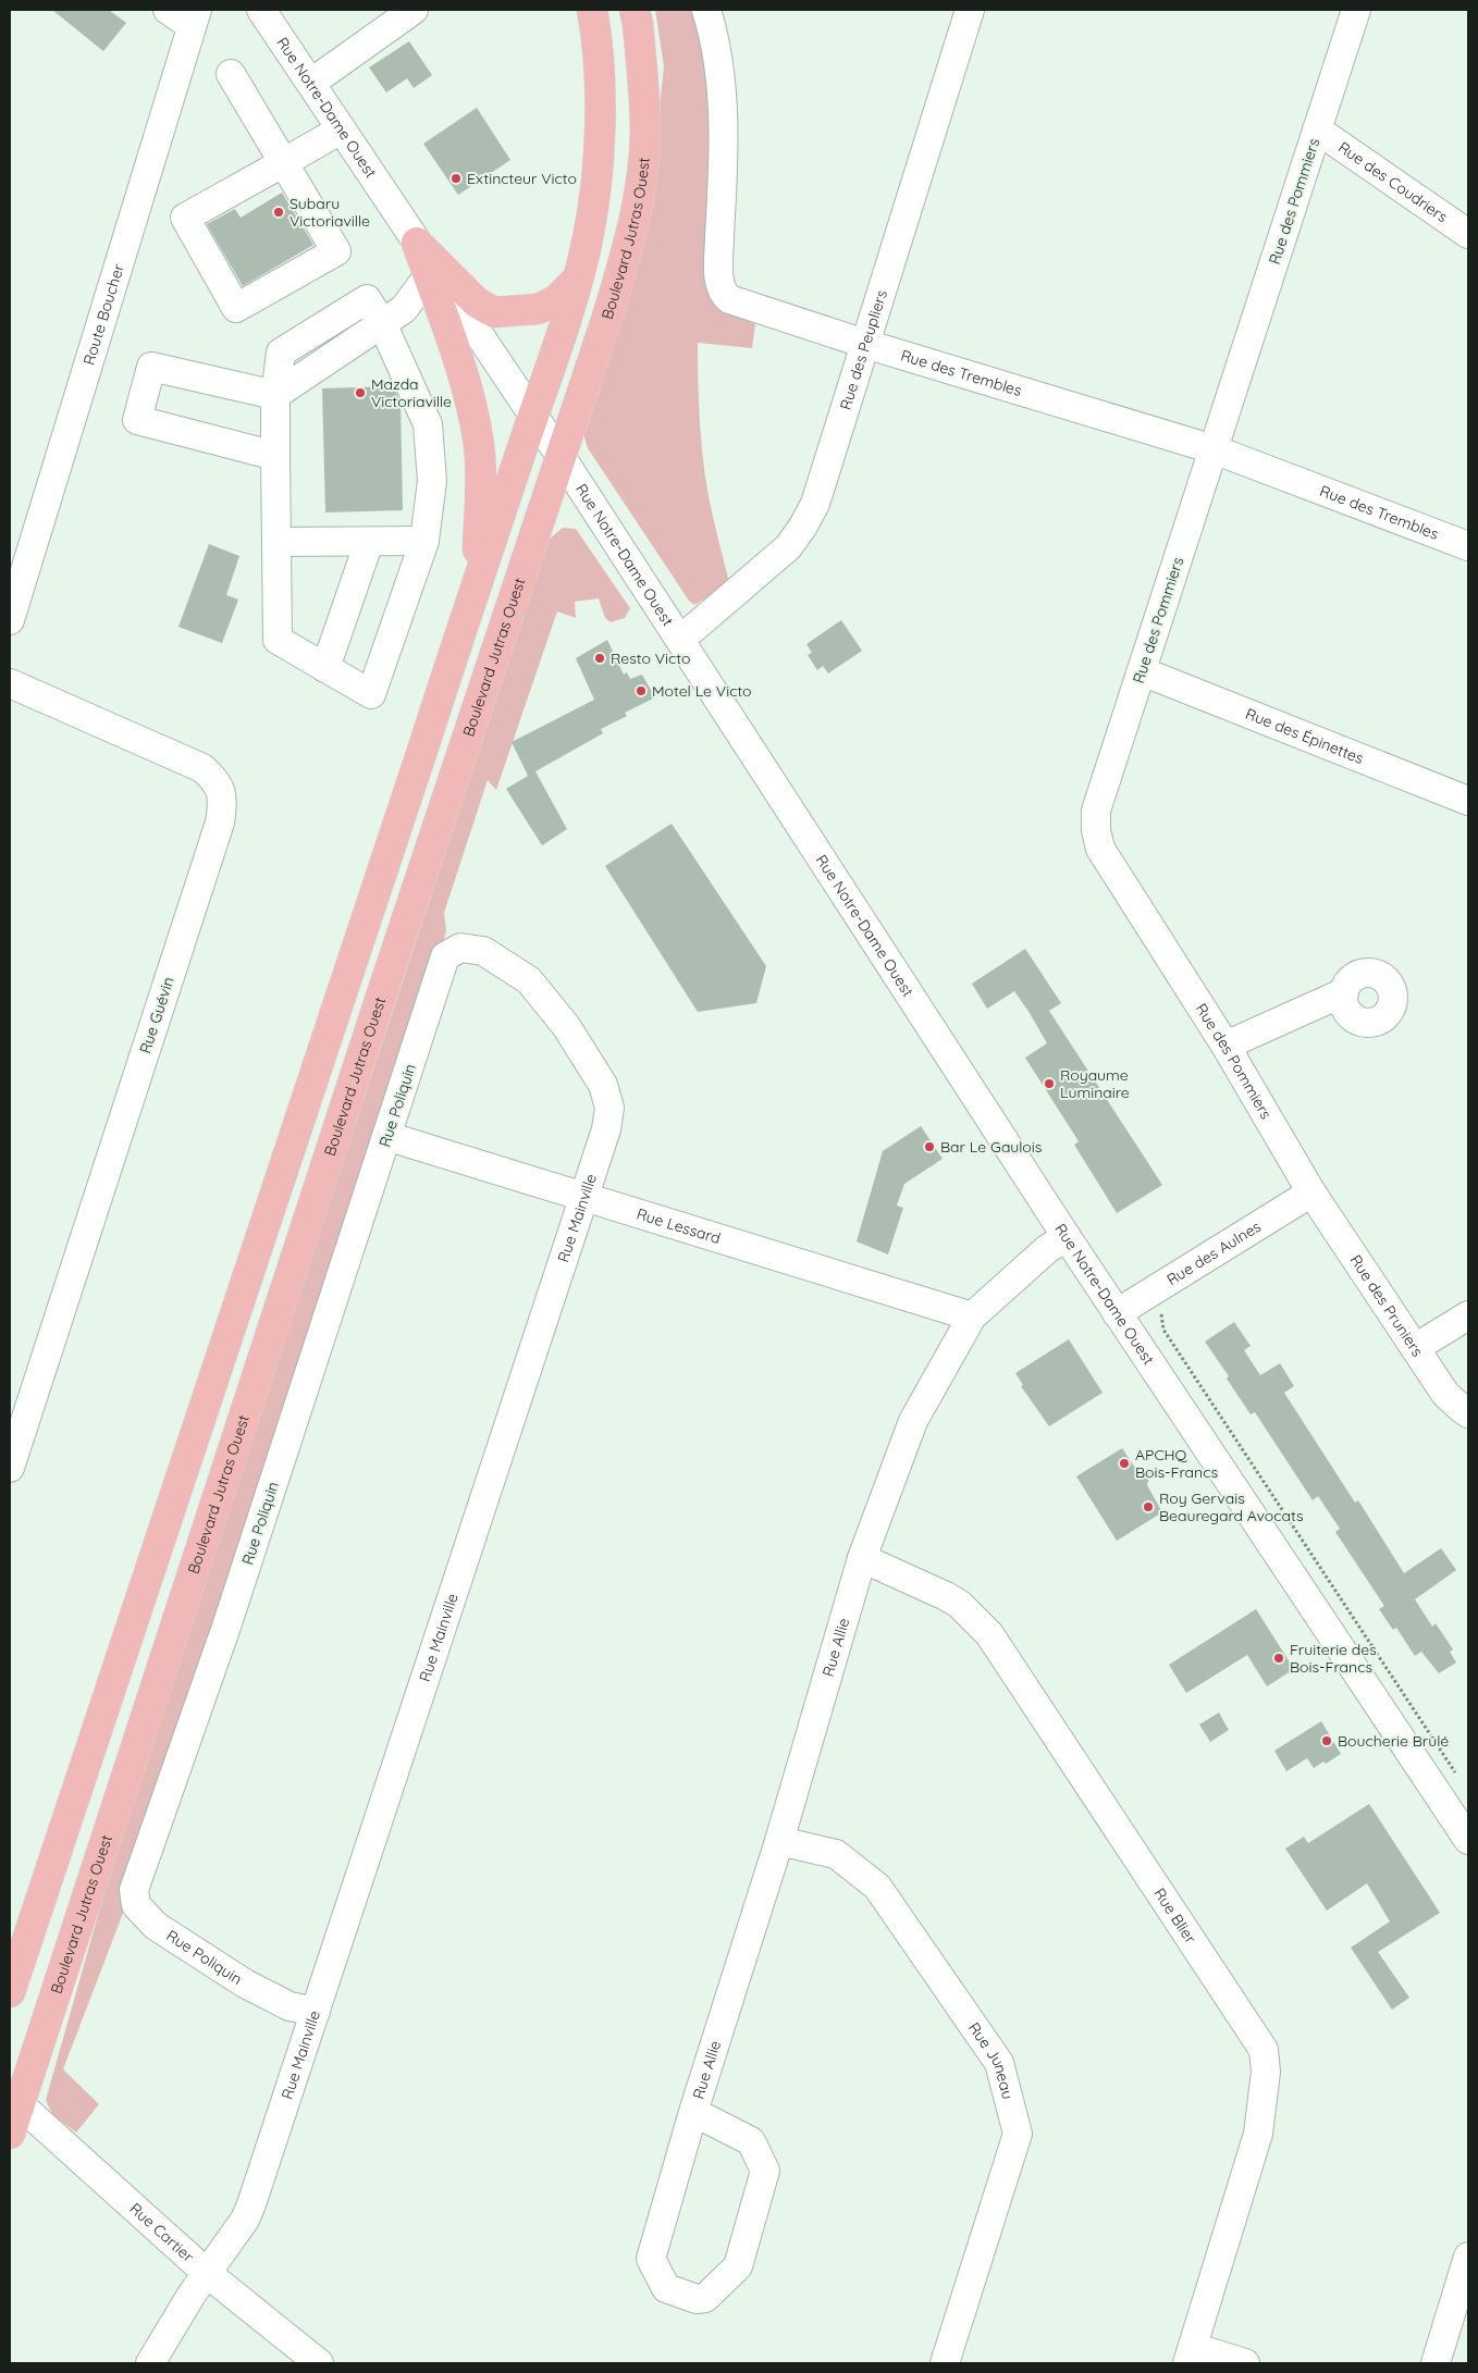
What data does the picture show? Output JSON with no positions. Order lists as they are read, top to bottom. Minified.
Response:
{"streets":{"main road":["Boulevard Jutras Ouest"],"street":["Rue Notre-Dame Ouest","Rue des Coudriers","Rue des Pommiers","Route Boucher","Rue des Peupliers","Rue des Trembles","Rue des Épinettes","Rue Guévin","Rue Poliquin","Rue Mainville","Rue Lessard","Rue des Aulnes","Rue des Pruniers","Rue Allie","Rue Blier","Rue Juneau","Rue Cartier"]},"crossings":[["Rue Notre-Dame Ouest","Boulevard Jutras Ouest"],["Rue Notre-Dame Ouest","Rue des Peupliers"],["Rue Notre-Dame Ouest","Rue des Aulnes"],["Rue Notre-Dame Ouest","Rue Allie"],["Rue des Coudriers","Rue des Pommiers"],["Rue des Pommiers","Rue des Trembles"],["Rue des Pommiers","Rue des Épinettes"],["Rue des Pommiers","Rue des Aulnes"],["Rue des Pommiers","Rue des Pruniers"],["Boulevard Jutras Ouest","Rue Cartier"],["Rue des Peupliers","Rue des Trembles"],["Rue Poliquin","Rue Mainville"],["Rue Poliquin","Rue Lessard"],["Rue Mainville","Rue Lessard"],["Rue Mainville","Rue Cartier"],["Rue Lessard","Rue Allie"],["Rue des Aulnes","Rue des Pruniers"],["Rue Allie","Rue Blier"],["Rue Allie","Rue Juneau"]],"places":["Extincteur Victo","Subaru Victoriaville","Mazda Victoriaville","Resto Victo","Motel Le Victo","Royaume Luminaire","Bar Le Gaulois","APCHQ Bois-Francs","Roy Gervais Beauregard Avocats","Fruiterie des Bois-Francs","Boucherie Brûlé"]}
